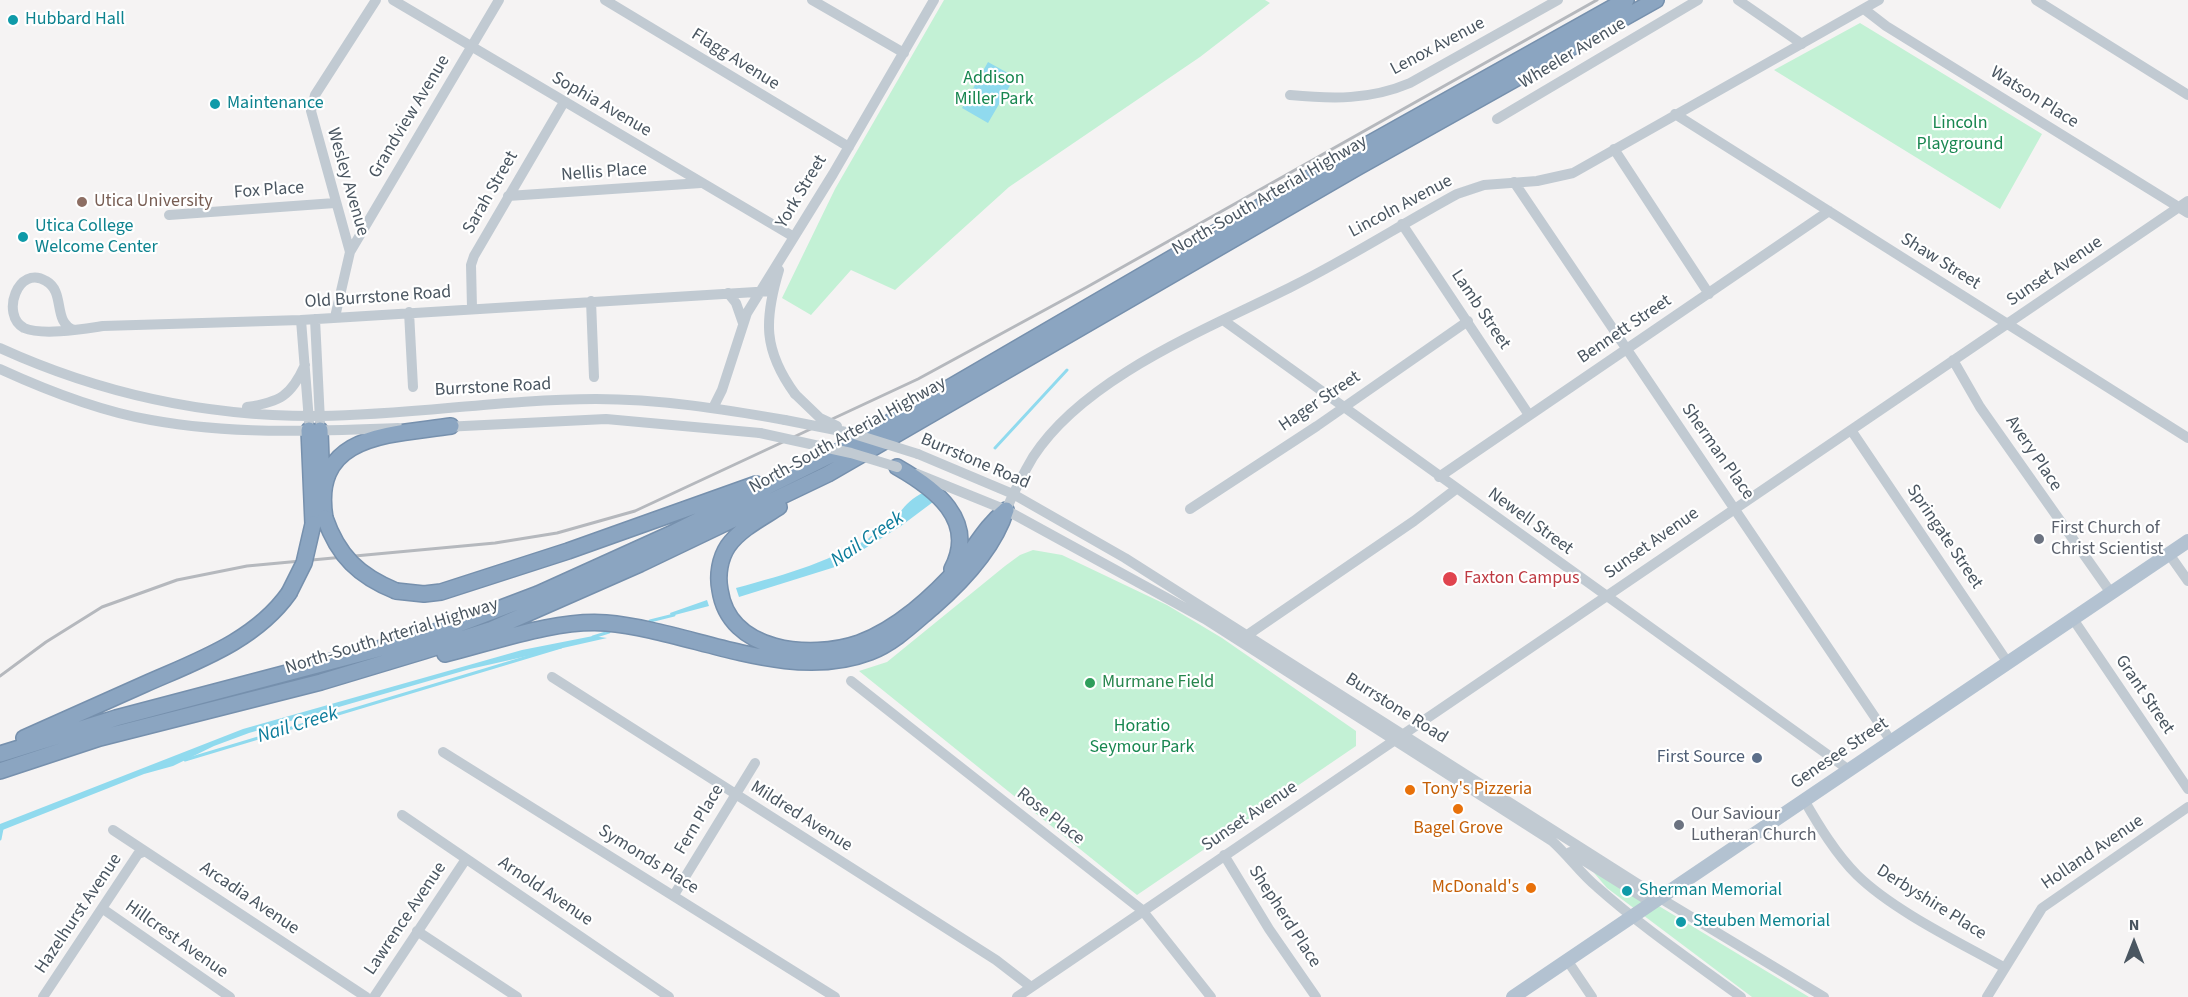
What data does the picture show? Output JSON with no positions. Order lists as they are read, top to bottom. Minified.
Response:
{"streets":{"highway":["North-South Arterial Highway"],"main road":["Genesee Street"],"street":["Lenox Avenue","Wheeler Avenue","Flagg Avenue","Watson Place","Sophia Avenue","Grandview Avenue","Nellis Place","Wesley Avenue","Fox Place","York Street","Sarah Street","Lincoln Avenue","Shaw Street","Sunset Avenue","Old Burrstone Road","Lamb Street","Bennett Street","Burrstone Road","Hager Street","Sherman Place","Avery Place","Newell Street","Springate Street","Grant Street","Mildred Avenue","Rose Place","Fern Place","Holland Avenue","Symonds Place","Arnold Avenue","Arcadia Avenue","Derbyshire Place","Hazelhurst Avenue","Shepherd Place","Lawrence Avenue","Hillcrest Avenue"]},"crossings":[["Flagg Avenue","York Street"],["Watson Place","Lincoln Avenue"],["Watson Place","Sunset Avenue"],["Sophia Avenue","Grandview Avenue"],["Sophia Avenue","Nellis Place"],["Sophia Avenue","York Street"],["Sophia Avenue","Sarah Street"],["Grandview Avenue","Wesley Avenue"],["Nellis Place","Sarah Street"],["Wesley Avenue","Fox Place"],["Wesley Avenue","Old Burrstone Road"],["York Street","Old Burrstone Road"],["York Street","Burrstone Road"],["Sarah Street","Old Burrstone Road"],["Lincoln Avenue","Shaw Street"],["Lincoln Avenue","Lamb Street"],["Lincoln Avenue","Burrstone Road"],["Lincoln Avenue","Sherman Place"],["Lincoln Avenue","Newell Street"],["Shaw Street","Sunset Avenue"],["Shaw Street","Bennett Street"],["Sunset Avenue","Burrstone Road"],["Sunset Avenue","Sherman Place"],["Sunset Avenue","Avery Place"],["Sunset Avenue","Newell Street"],["Sunset Avenue","Springate Street"],["Sunset Avenue","Mildred Avenue"],["Sunset Avenue","Rose Place"],["Sunset Avenue","Shepherd Place"],["Lamb Street","Bennett Street"],["Lamb Street","Hager Street"],["Bennett Street","Sherman Place"],["Bennett Street","Newell Street"],["Burrstone Road","Genesee Street"],["Hager Street","Newell Street"],["Sherman Place","Genesee Street"],["Avery Place","Genesee Street"],["Newell Street","Genesee Street"],["Springate Street","Genesee Street"],["Grant Street","Genesee Street"],["Genesee Street","Derbyshire Place"],["Mildred Avenue","Fern Place"],["Fern Place","Symonds Place"],["Holland Avenue","Derbyshire Place"],["Arnold Avenue","Lawrence Avenue"],["Arcadia Avenue","Hazelhurst Avenue"],["Hazelhurst Avenue","Hillcrest Avenue"]],"water":["Nail Creek"],"parks":["Addison Miller Park","Lincoln Playground","Horatio Seymour Park"],"places":["Hubbard Hall","Maintenance","Utica University","Utica College Welcome Center","First Church of Christ Scientist","Faxton Campus","Murmane Field","First Source","Tony's Pizzeria","Bagel Grove","Our Saviour Lutheran Church","McDonald's","Sherman Memorial","Steuben Memorial"],"north":"top"}
